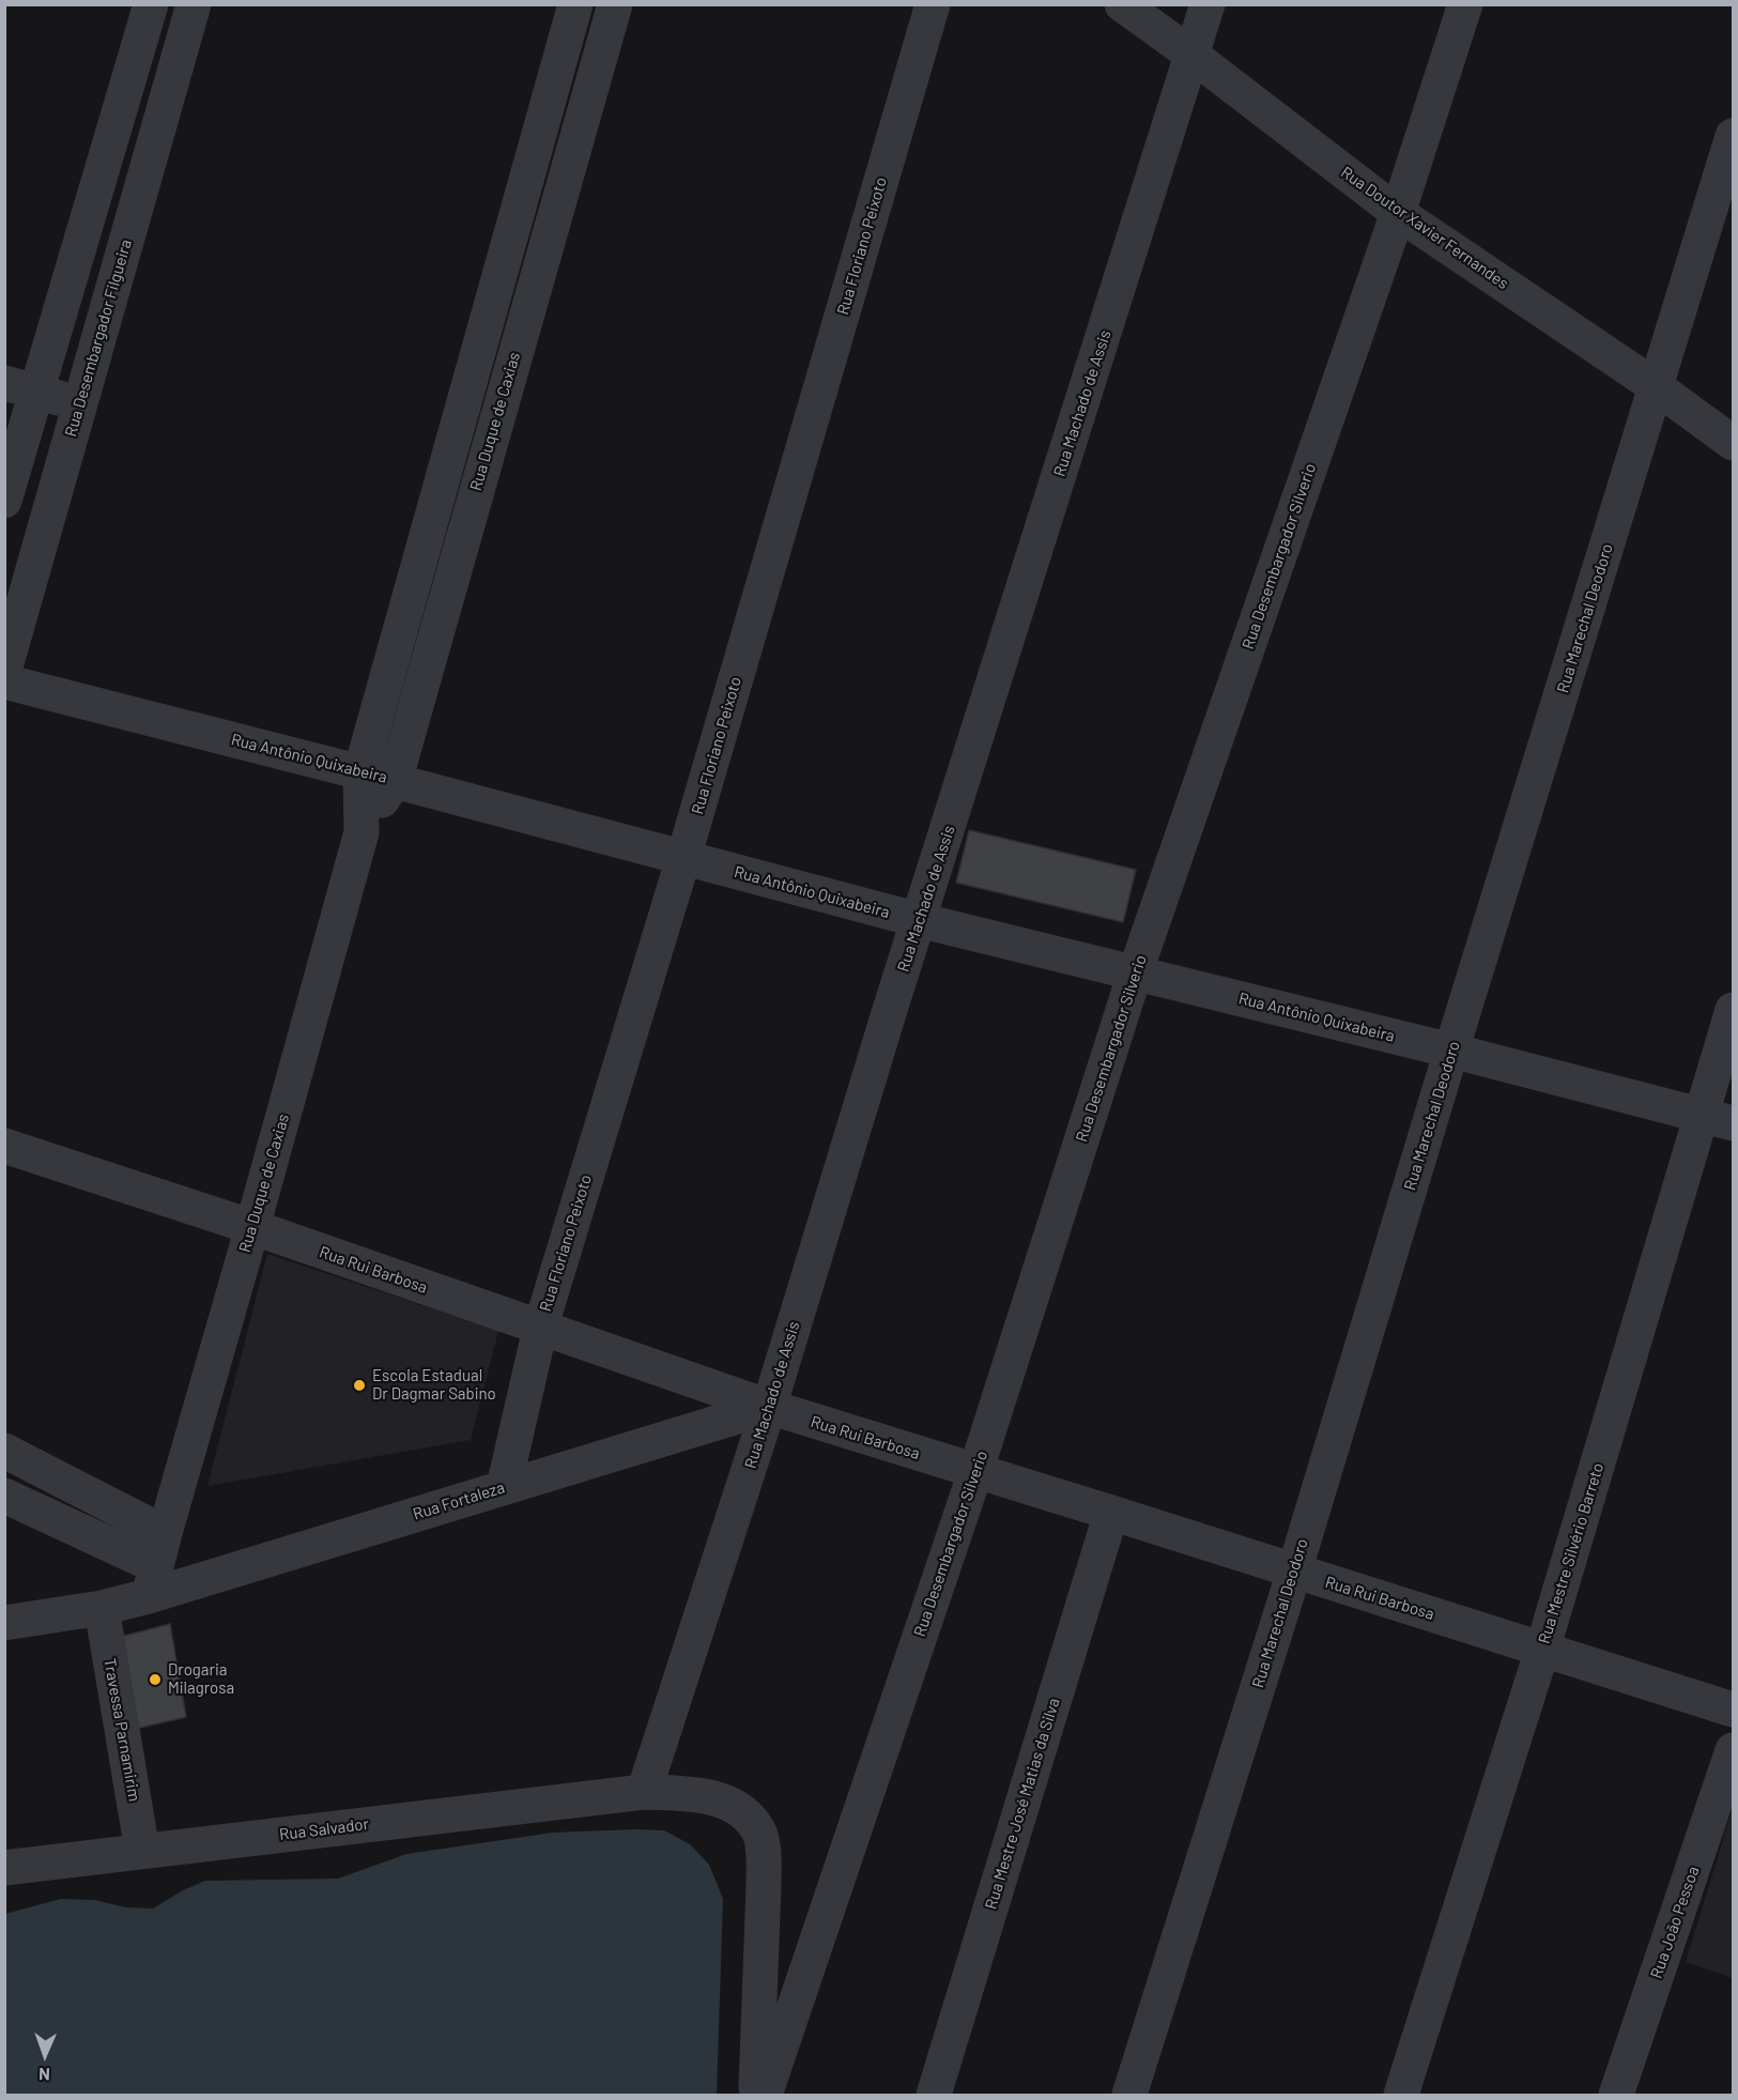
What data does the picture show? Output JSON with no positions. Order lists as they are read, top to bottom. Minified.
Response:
{"streets":{"street":["Rua Doutor Xavier Fernandes","Rua Floriano Peixoto","Rua Desembargador Filgueira","Rua Machado de Assis","Rua Duque de Caxias","Rua Desembargador Silverio","Rua Marechal Deodoro","Rua Antônio Quixabeira","Rua Rui Barbosa","Rua Fortaleza","Rua Mestre Silvério Barreto","Travessa Parnamirim","Rua Mestre José Matias da Silva","Rua Salvador","Rua João Pessoa"]},"crossings":[["Rua Doutor Xavier Fernandes","Rua Machado de Assis"],["Rua Doutor Xavier Fernandes","Rua Desembargador Silverio"],["Rua Doutor Xavier Fernandes","Rua Marechal Deodoro"],["Rua Floriano Peixoto","Rua Antônio Quixabeira"],["Rua Floriano Peixoto","Rua Rui Barbosa"],["Rua Floriano Peixoto","Rua Fortaleza"],["Rua Machado de Assis","Rua Antônio Quixabeira"],["Rua Machado de Assis","Rua Rui Barbosa"],["Rua Machado de Assis","Rua Fortaleza"],["Rua Machado de Assis","Rua Salvador"],["Rua Duque de Caxias","Rua Antônio Quixabeira"],["Rua Duque de Caxias","Rua Rui Barbosa"],["Rua Duque de Caxias","Rua Fortaleza"],["Rua Desembargador Silverio","Rua Antônio Quixabeira"],["Rua Desembargador Silverio","Rua Rui Barbosa"],["Rua Marechal Deodoro","Rua Antônio Quixabeira"],["Rua Marechal Deodoro","Rua Rui Barbosa"],["Rua Antônio Quixabeira","Rua Mestre Silvério Barreto"],["Rua Rui Barbosa","Rua Fortaleza"],["Rua Rui Barbosa","Rua Mestre Silvério Barreto"],["Rua Rui Barbosa","Rua Mestre José Matias da Silva"],["Rua Fortaleza","Travessa Parnamirim"],["Travessa Parnamirim","Rua Salvador"]],"places":["Escola Estadual Dr Dagmar Sabino","Drogaria Milagrosa"],"north":"bottom"}
